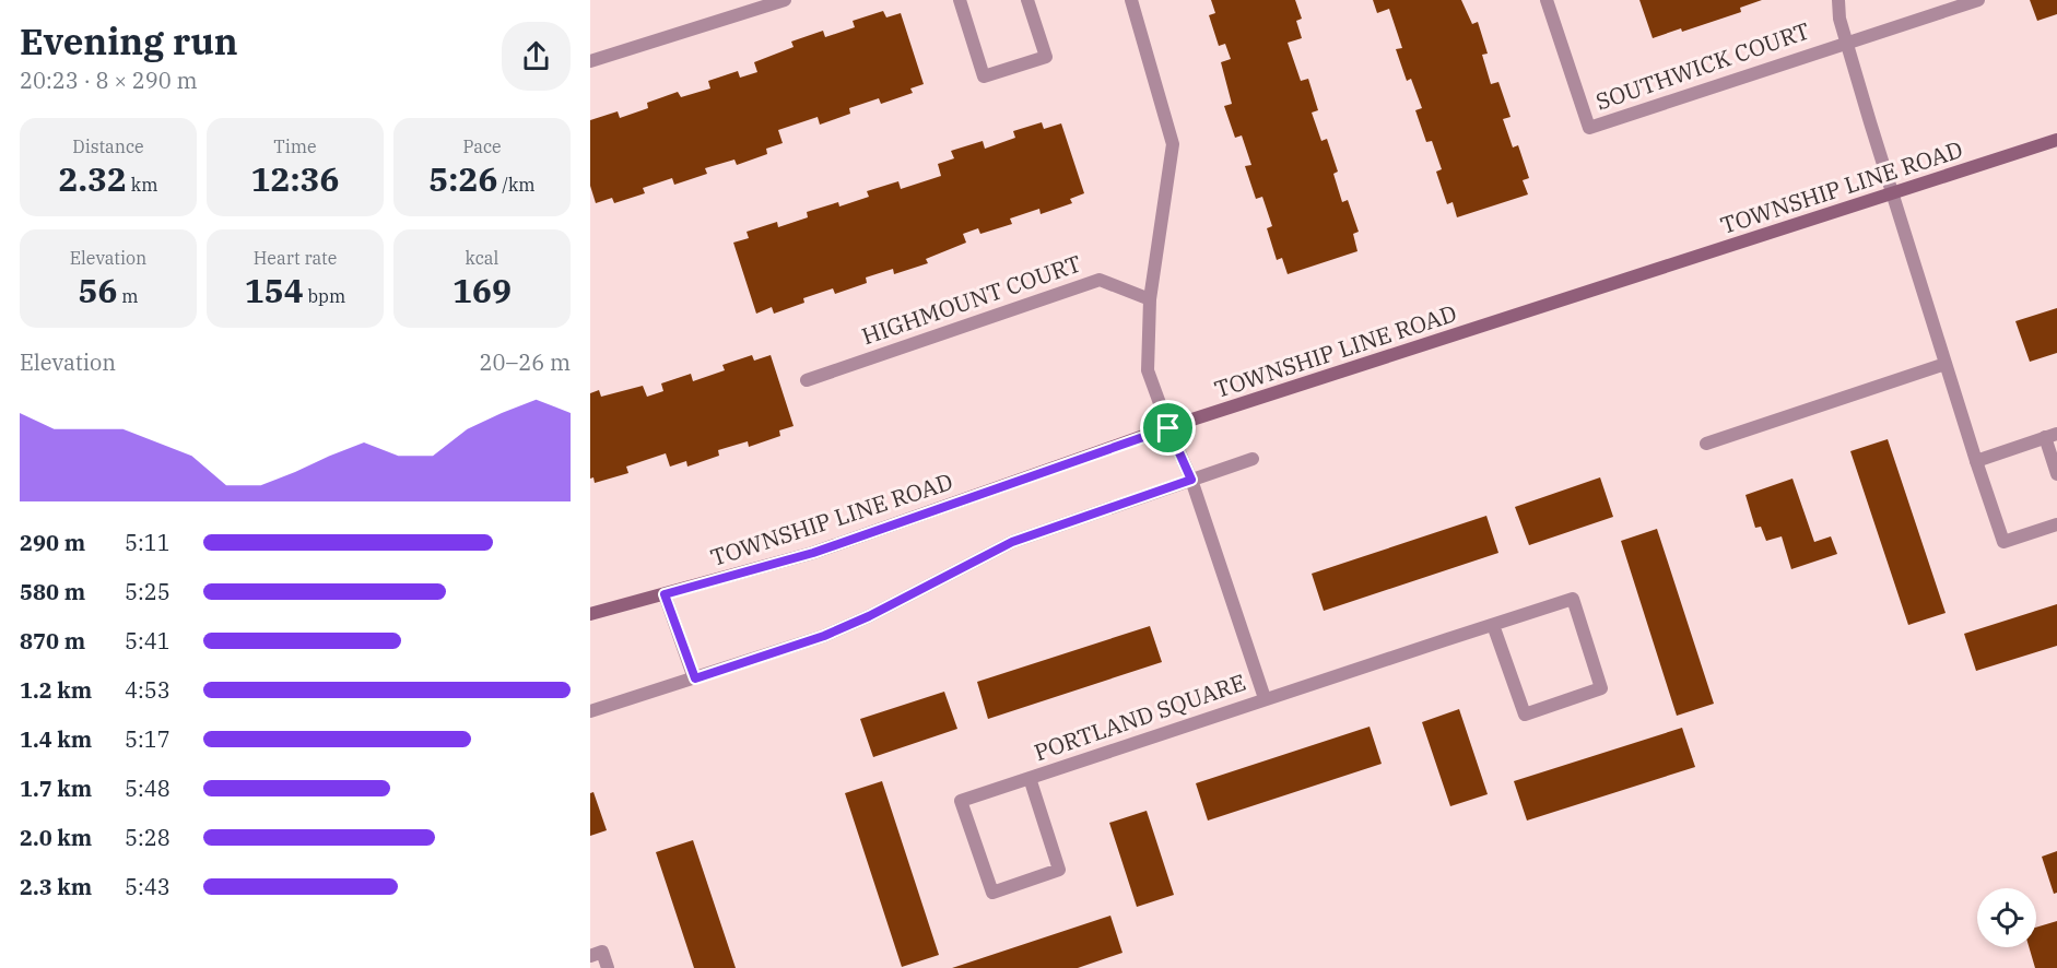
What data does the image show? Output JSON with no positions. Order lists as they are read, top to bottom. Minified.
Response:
{"streets":{"main road":["TOWNSHIP LINE ROAD"],"street":["SOUTHWICK COURT","HIGHMOUNT COURT","PORTLAND SQUARE"]},"crossings":[["TOWNSHIP LINE ROAD","PORTLAND SQUARE"],["HIGHMOUNT COURT","PORTLAND SQUARE"]],"page":{"heading":["Evening run","20:23 · 8 × 290 m"],"stats":[["Distance","2.32 km"],["Time","12:36"],["Pace","5:26 /km"],["Elevation","56 m"],["Heart rate","154 bpm"],["kcal","169"]],"chart":["Elevation","20–26 m"],"list":[{"name":"290 m","note":"5:11"},{"name":"580 m","note":"5:25"},{"name":"870 m","note":"5:41"},{"name":"1.2 km","note":"4:53"},{"name":"1.4 km","note":"5:17"},{"name":"1.7 km","note":"5:48"},{"name":"2.0 km","note":"5:28"},{"name":"2.3 km","note":"5:43"}]}}
